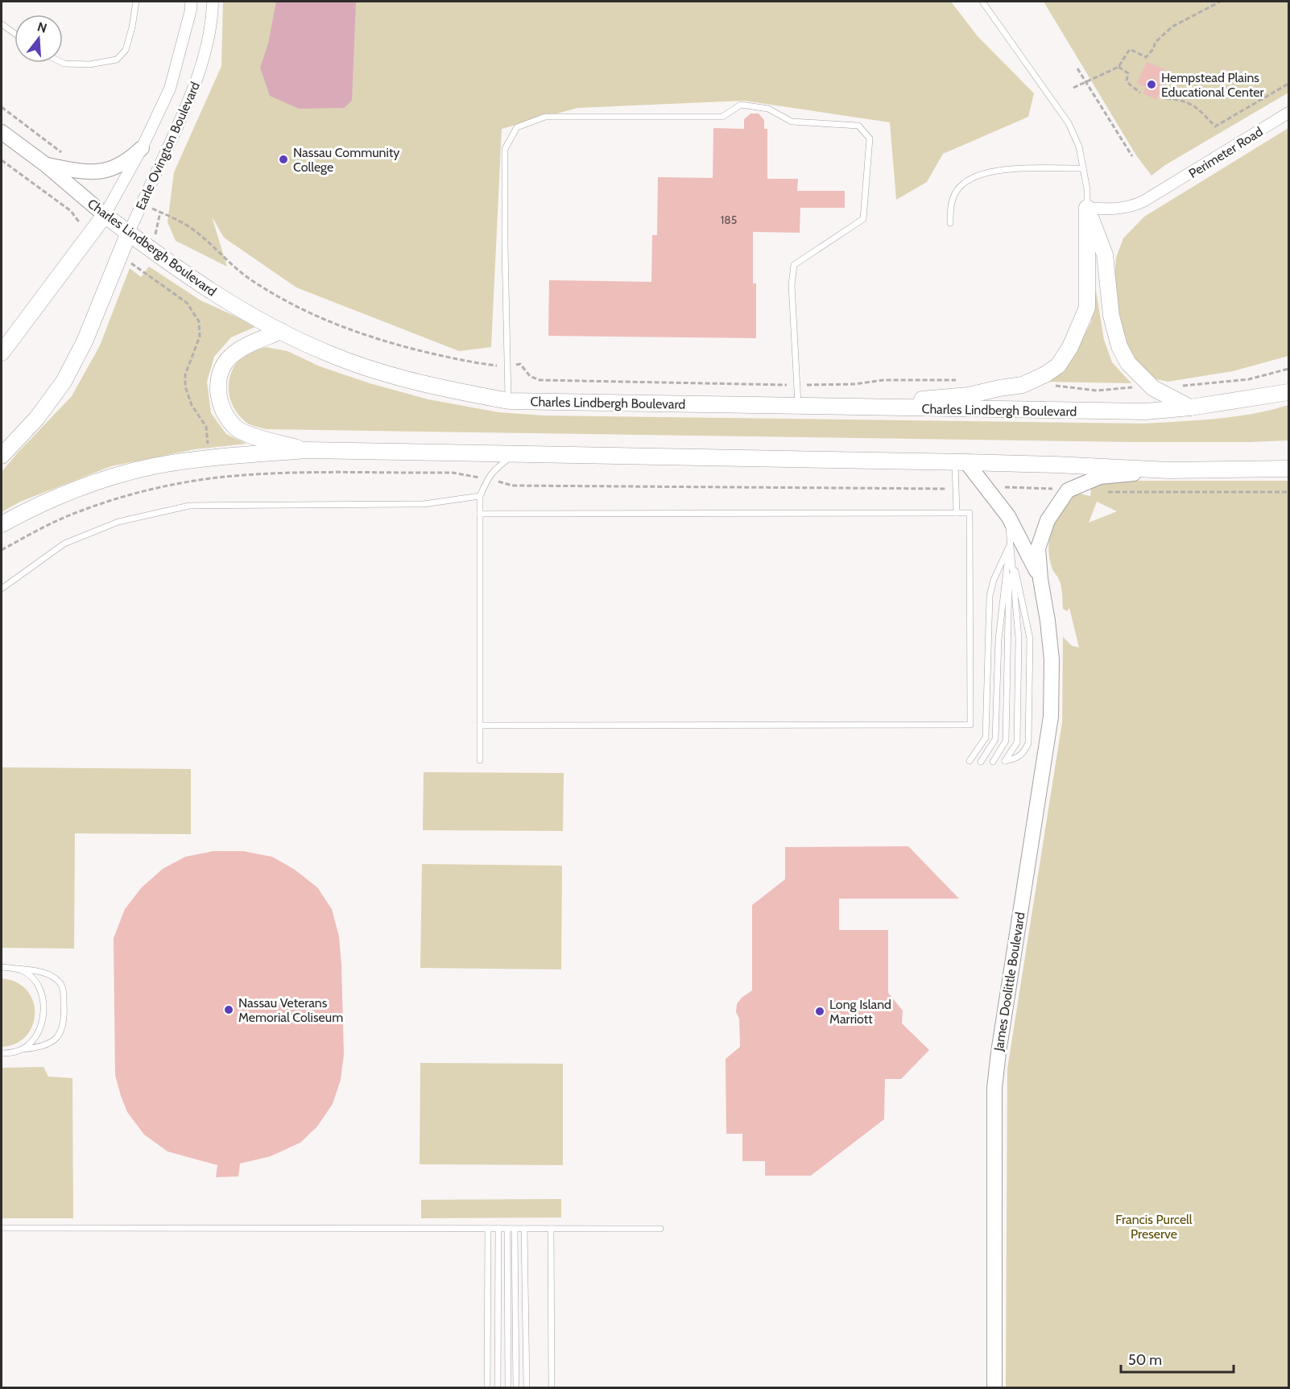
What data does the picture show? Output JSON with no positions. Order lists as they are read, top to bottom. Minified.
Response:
{"streets":{"main road":["Earle Ovington Boulevard","Charles Lindbergh Boulevard"],"street":["Perimeter Road","James Doolittle Boulevard"]},"crossings":[["Earle Ovington Boulevard","Charles Lindbergh Boulevard"]],"parks":["Francis Purcell Preserve"],"places":["Hempstead Plains Educational Center","Nassau Community College","Nassau Veterans Memorial Coliseum","Long Island Marriott"],"house_numbers":["185"],"scale_bar":"50 m","north":"top"}
